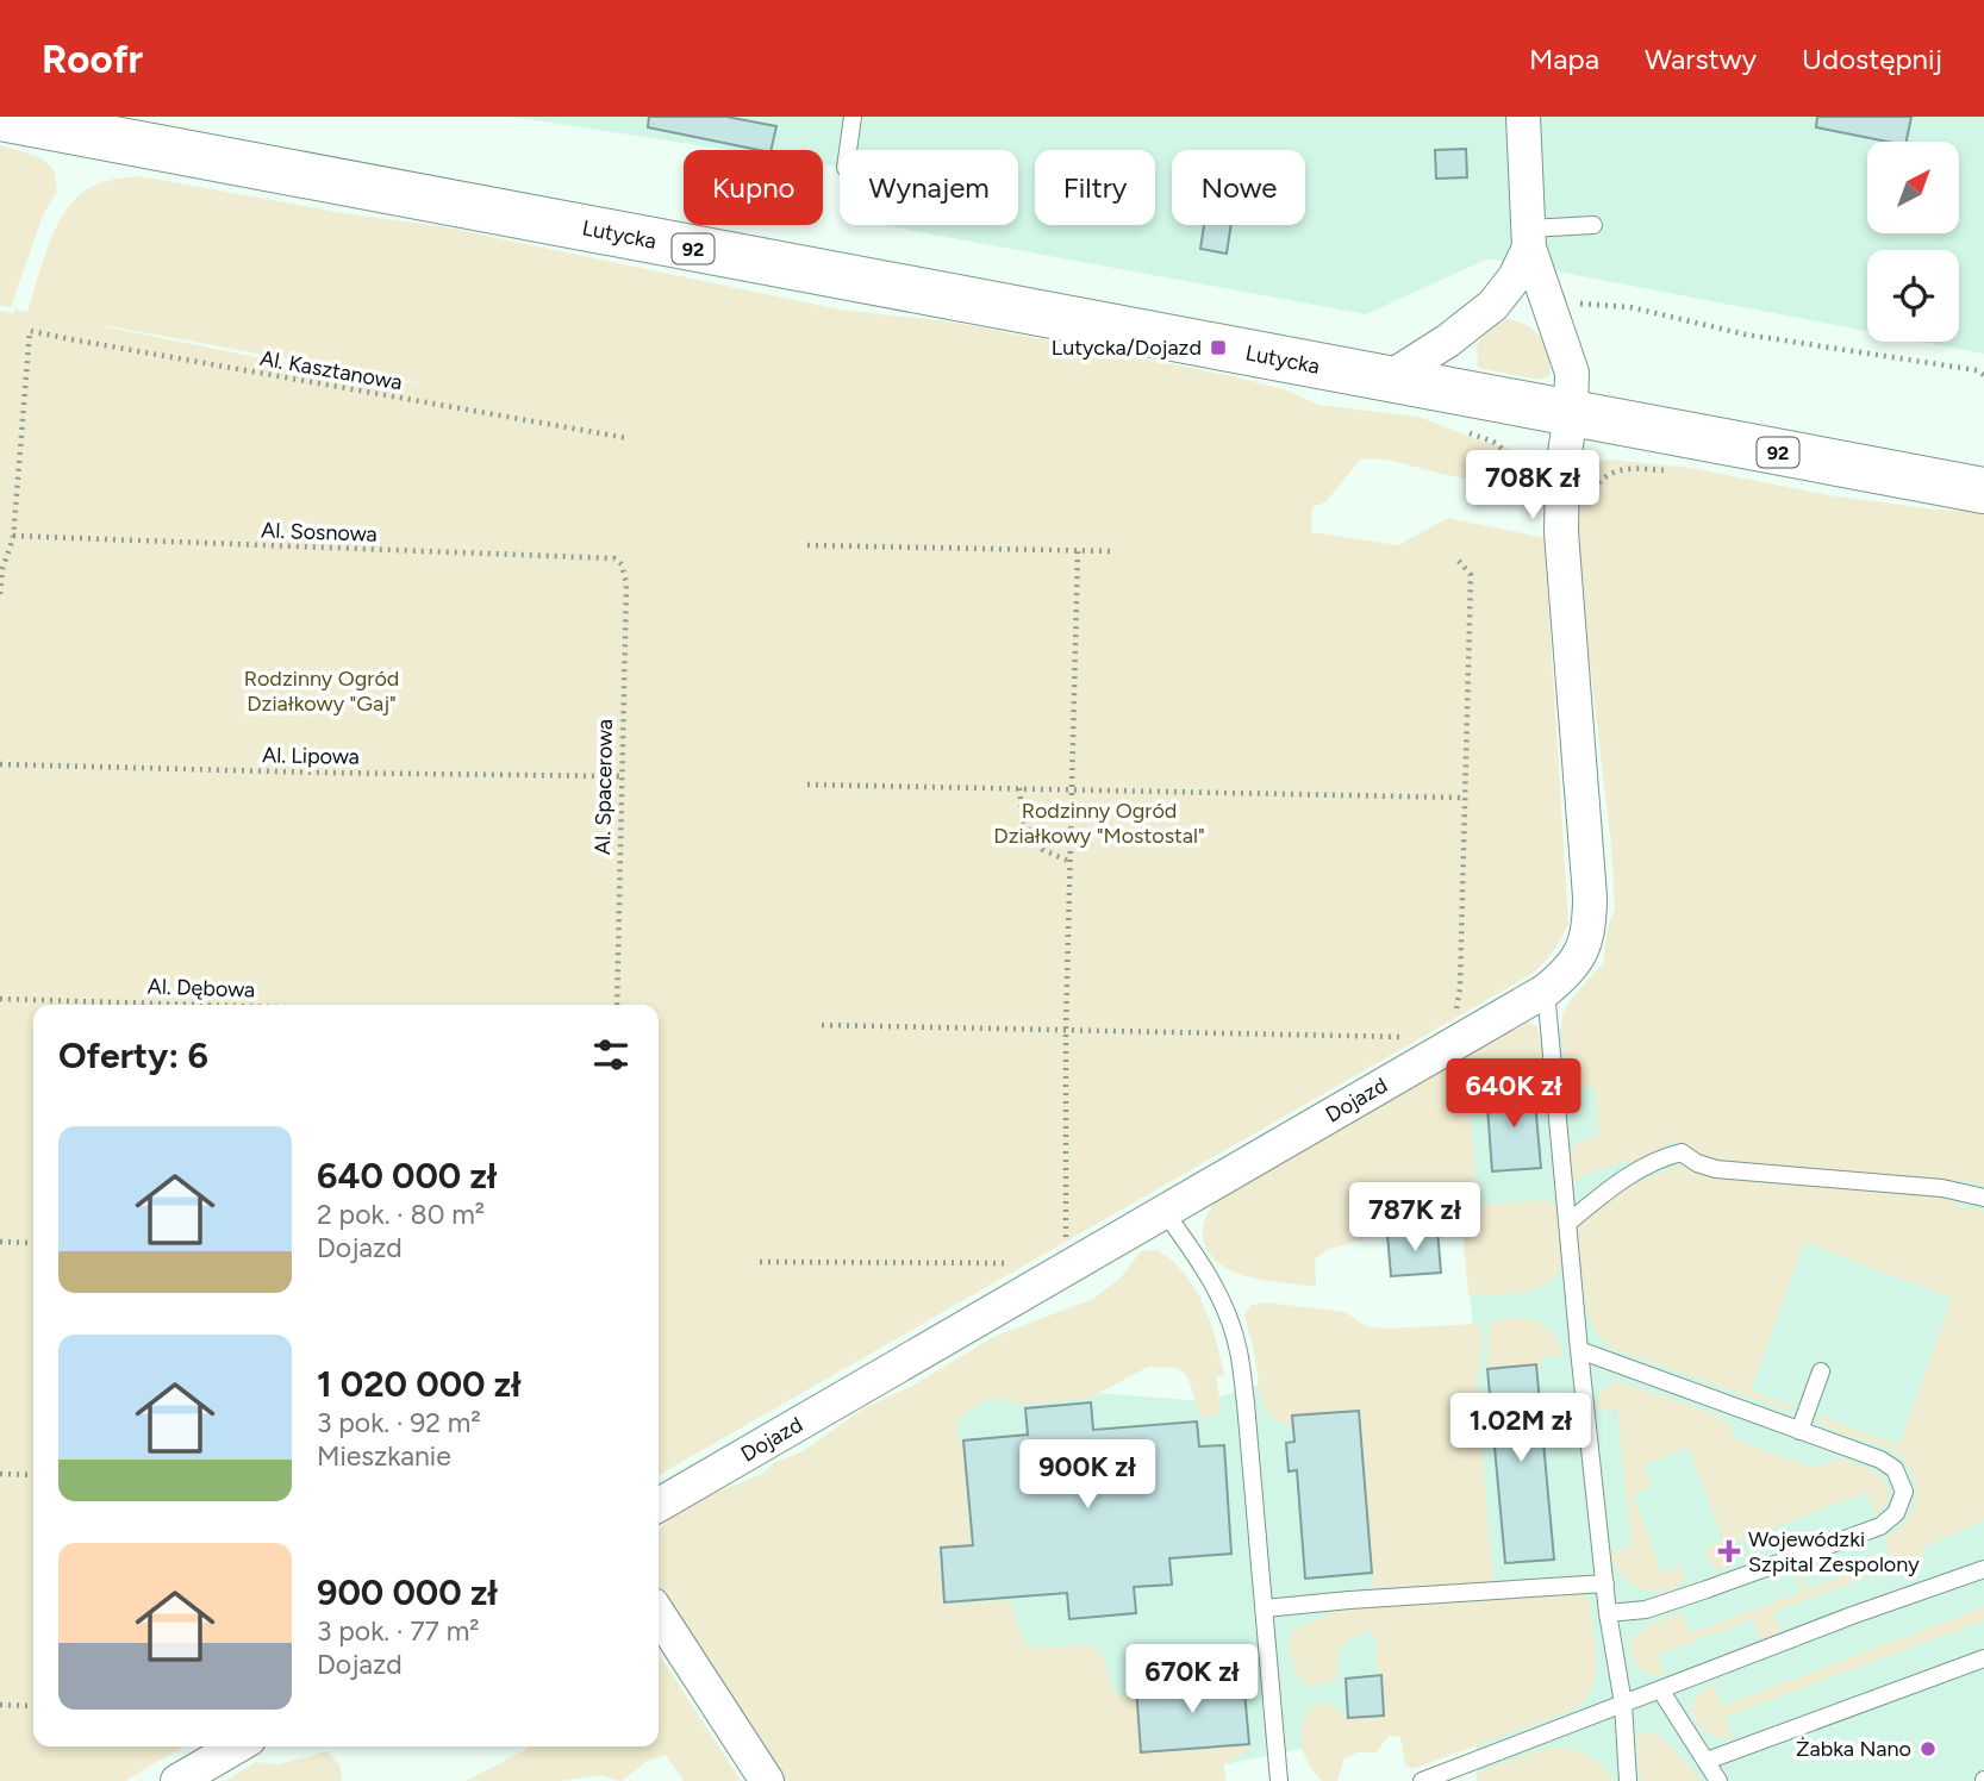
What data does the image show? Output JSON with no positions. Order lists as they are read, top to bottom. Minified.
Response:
{"streets":{"main road":["Lutycka","92"],"street":["Dojazd"],"path":["Al. Kasztanowa","Al. Sosnowa","Al. Lipowa","Al. Spacerowa","Al. Dębowa"]},"crossings":[["Lutycka","Dojazd"],["Al. Kasztanowa","Al. Sosnowa"],["Al. Sosnowa","Al. Spacerowa"],["Al. Lipowa","Al. Spacerowa"]],"parks":["Rodzinny Ogród Działkowy \"Gaj\"","Rodzinny Ogród Działkowy \"Mostostal\""],"places":{"transit":["Lutycka/Dojazd"],"health":["Wojewódzki Szpital Zespolony"],"other":["Żabka Nano"]},"north":"top right","page":{"header":"Roofr","nav":["Mapa","Warstwy","Udostępnij"],"chip":["Kupno","Wynajem","Filtry","Nowe"],"price":["708K zł","640K zł","787K zł","1.02M zł","900K zł","670K zł"],"heading":"Oferty: 6","list":[{"name":"640 000 zł","note":"2 pok. · 80 m² · Dojazd"},{"name":"1 020 000 zł","note":"3 pok. · 92 m² · Mieszkanie"},{"name":"900 000 zł","note":"3 pok. · 77 m² · Dojazd"}]}}
